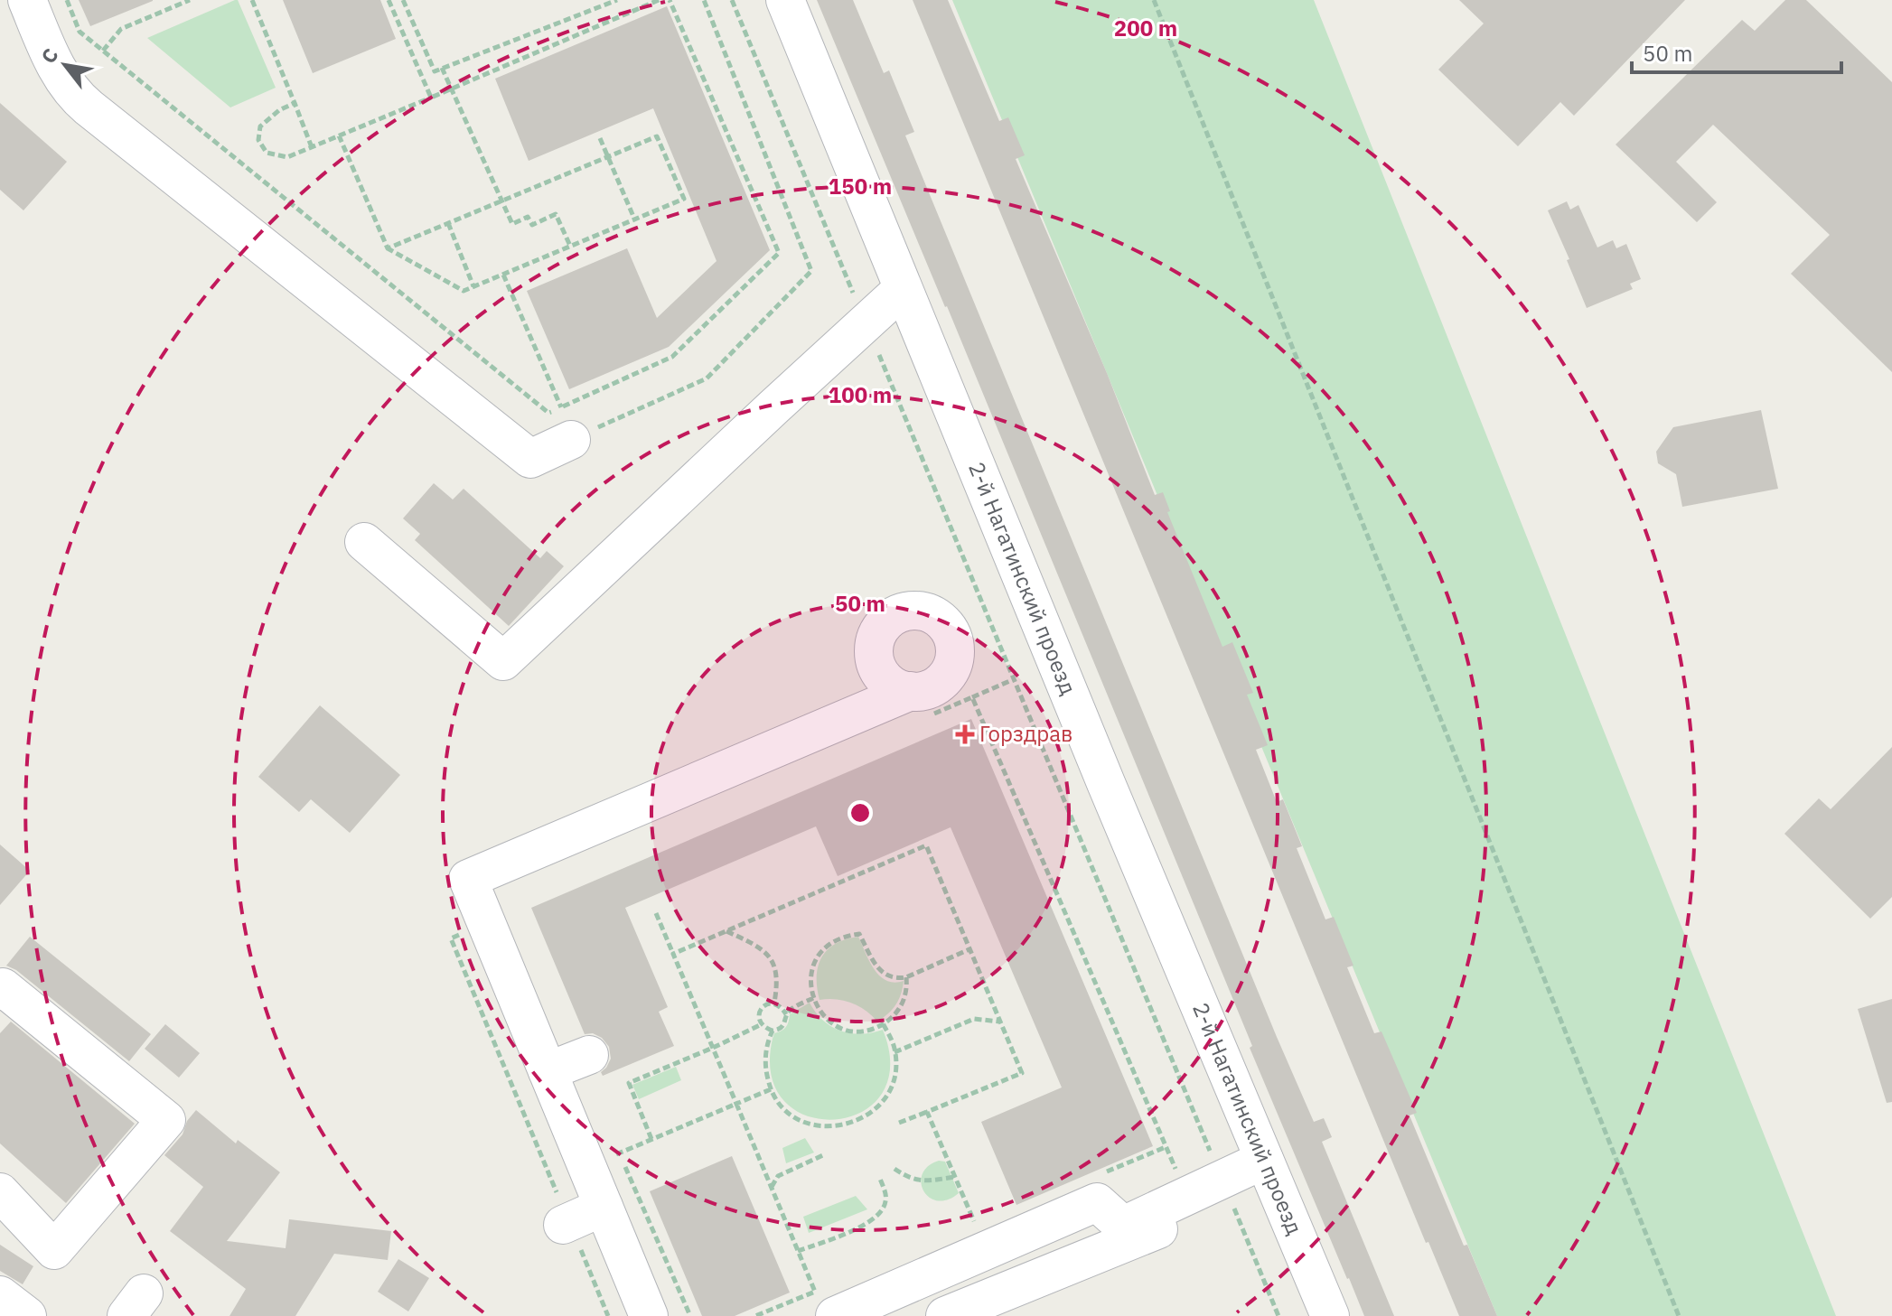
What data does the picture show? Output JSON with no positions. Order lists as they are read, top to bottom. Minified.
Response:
{"streets":{"street":["2-й Нагатинский проезд"]},"places":{"health":["Горздрав"]},"scale_bar":"50 m","north":"top left","rings":["200 m","150 m","100 m","50 m"]}
